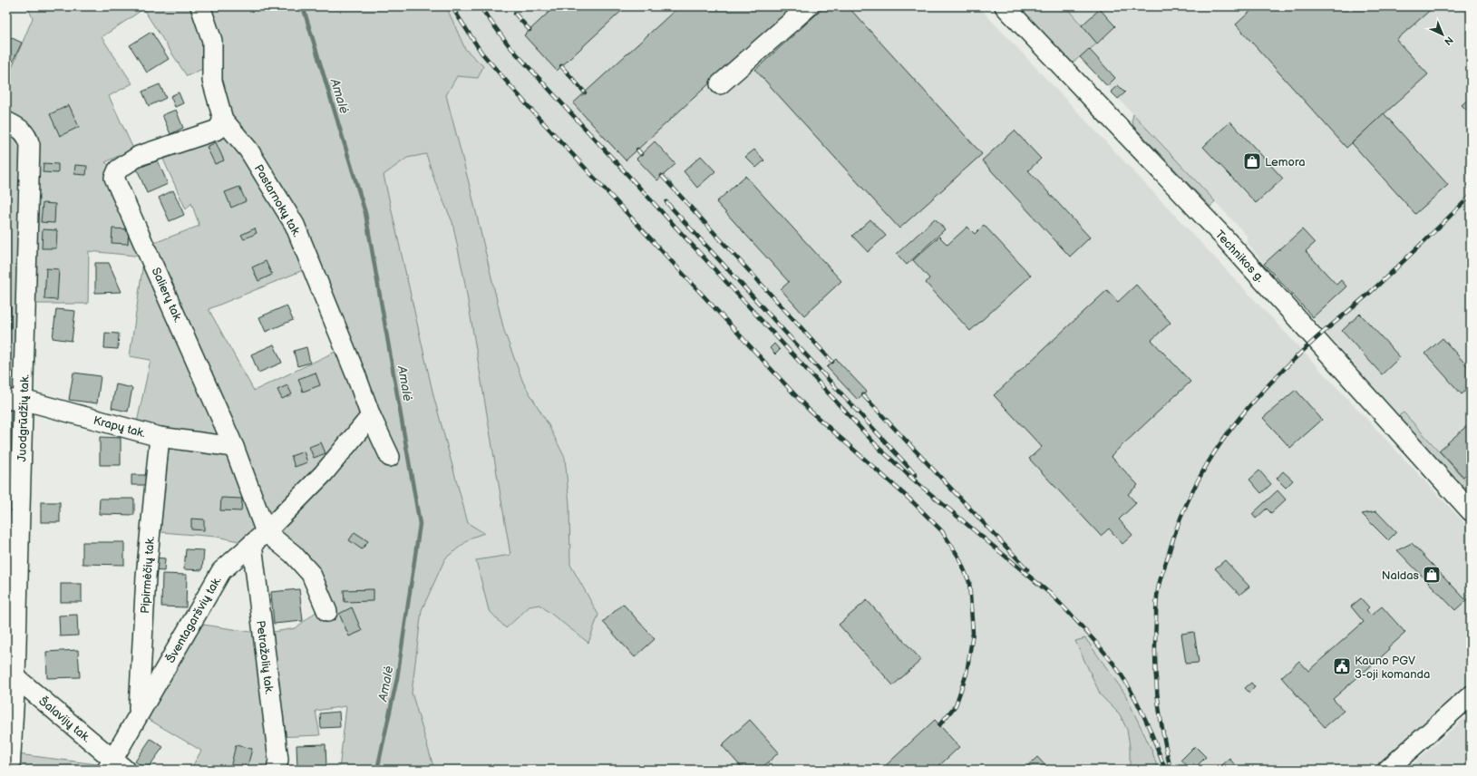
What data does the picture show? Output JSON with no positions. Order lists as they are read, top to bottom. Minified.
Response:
{"streets":{"street":["Pastarnokų tak.","Technikos g.","Salierų tak.","Juodgrūdžių tak.","Krapų tak.","Pipirmėčių tak.","Šventagaršvių tak.","Petražolių tak.","Šalavijų tak."]},"crossings":[["Pastarnokų tak.","Salierų tak."],["Pastarnokų tak.","Šventagaršvių tak."],["Salierų tak.","Krapų tak."],["Salierų tak.","Šventagaršvių tak."],["Salierų tak.","Petražolių tak."],["Juodgrūdžių tak.","Krapų tak."],["Juodgrūdžių tak.","Šalavijų tak."],["Krapų tak.","Pipirmėčių tak."],["Pipirmėčių tak.","Šventagaršvių tak."],["Šventagaršvių tak.","Petražolių tak."],["Šventagaršvių tak.","Šalavijų tak."]],"water":["Amalė"],"places":{"shop":["Lemora","Naldas"],"public building":["Kauno PGV 3-oji komanda"]},"north":"bottom right"}
